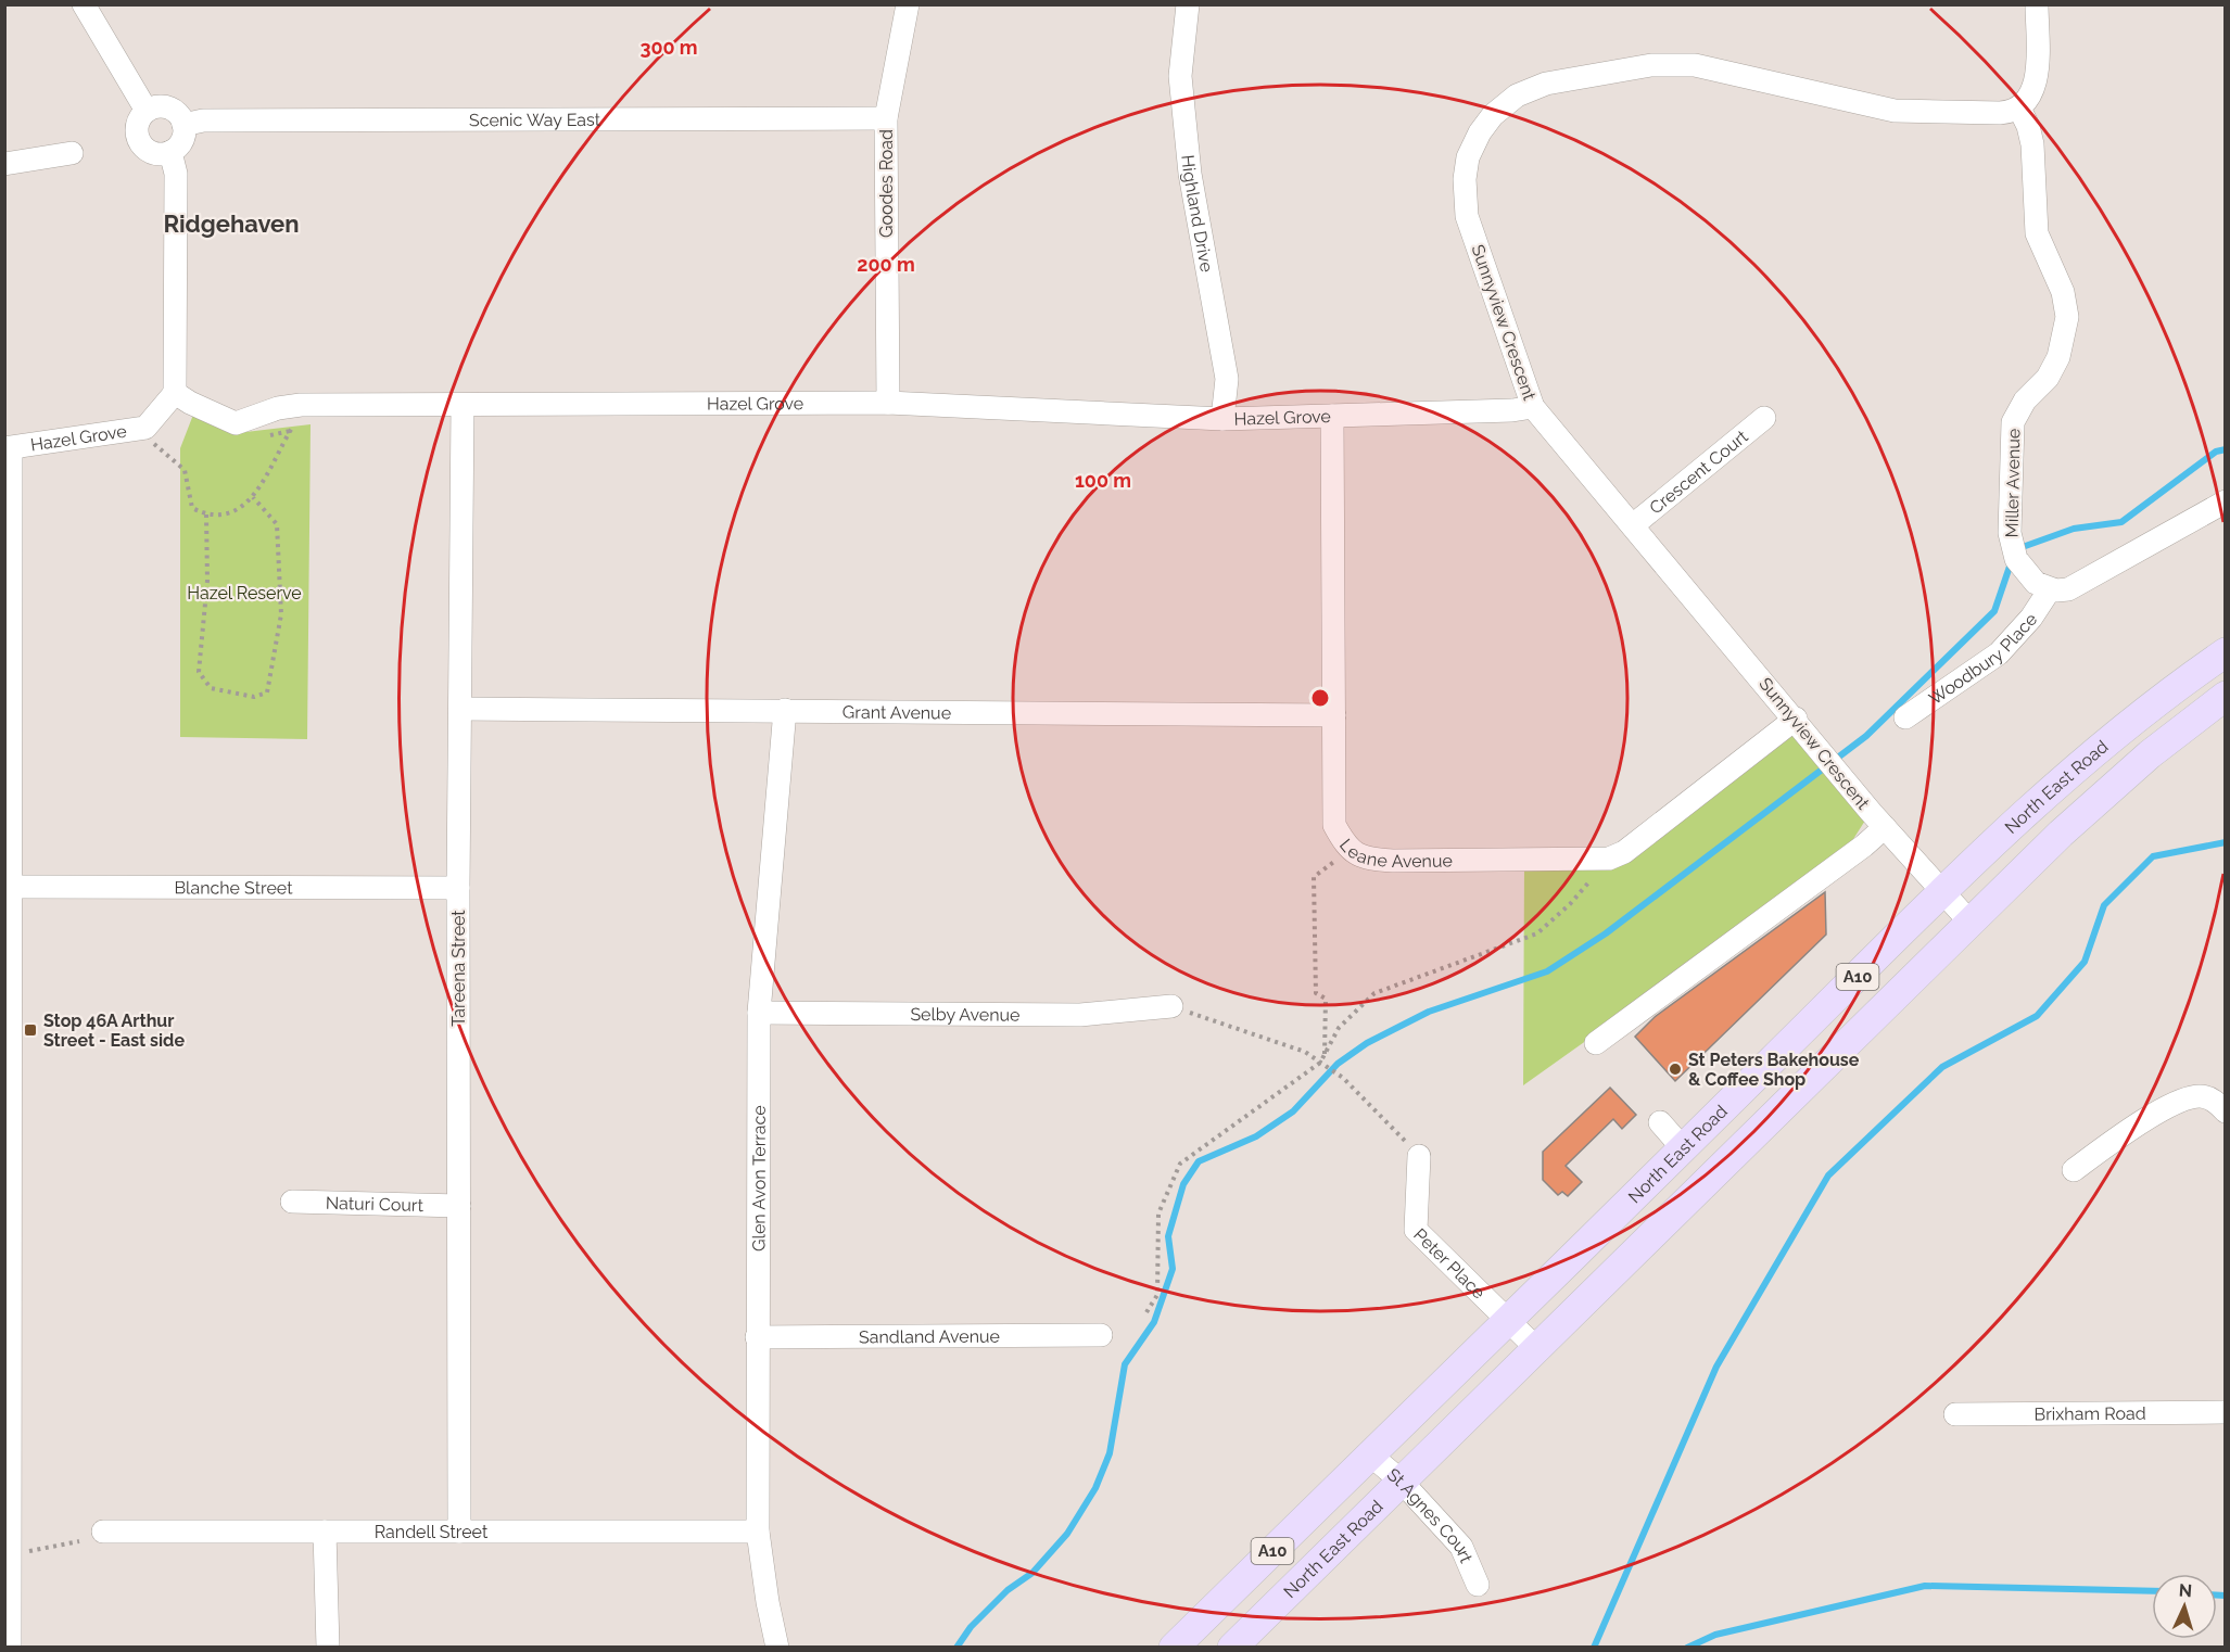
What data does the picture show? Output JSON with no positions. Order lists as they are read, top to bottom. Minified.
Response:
{"streets":{"main road":["North East Road","A10"],"street":["Scenic Way East","Goodes Road","Highland Drive","Sunnyview Crescent","Hazel Grove","Crescent Court","Miller Avenue","Woodbury Place","Grant Avenue","Leane Avenue","Blanche Street","Tareena Street","Selby Avenue","Glen Avon Terrace","Naturi Court","Peter Place","Sandland Avenue","Brixham Road","St Agnes Court","Randell Street"]},"crossings":[["Scenic Way East","Goodes Road"],["Goodes Road","Hazel Grove"],["Highland Drive","Hazel Grove"],["Sunnyview Crescent","Hazel Grove"],["Sunnyview Crescent","Crescent Court"],["Sunnyview Crescent","Miller Avenue"],["Sunnyview Crescent","North East Road"],["Sunnyview Crescent","Leane Avenue"],["Hazel Grove","Leane Avenue"],["Hazel Grove","Tareena Street"],["Miller Avenue","Woodbury Place"],["Grant Avenue","Leane Avenue"],["Grant Avenue","Tareena Street"],["Grant Avenue","Glen Avon Terrace"],["North East Road","Peter Place"],["North East Road","St Agnes Court"],["Blanche Street","Tareena Street"],["Tareena Street","Naturi Court"],["Tareena Street","Randell Street"],["Selby Avenue","Glen Avon Terrace"],["Glen Avon Terrace","Sandland Avenue"],["Glen Avon Terrace","Randell Street"]],"districts":["Ridgehaven"],"parks":["Hazel Reserve"],"places":{"transit":["Stop 46A Arthur Street - East side"],"other":["St Peters Bakehouse & Coffee Shop"]},"north":"top","rings":["300 m","200 m","100 m"]}
